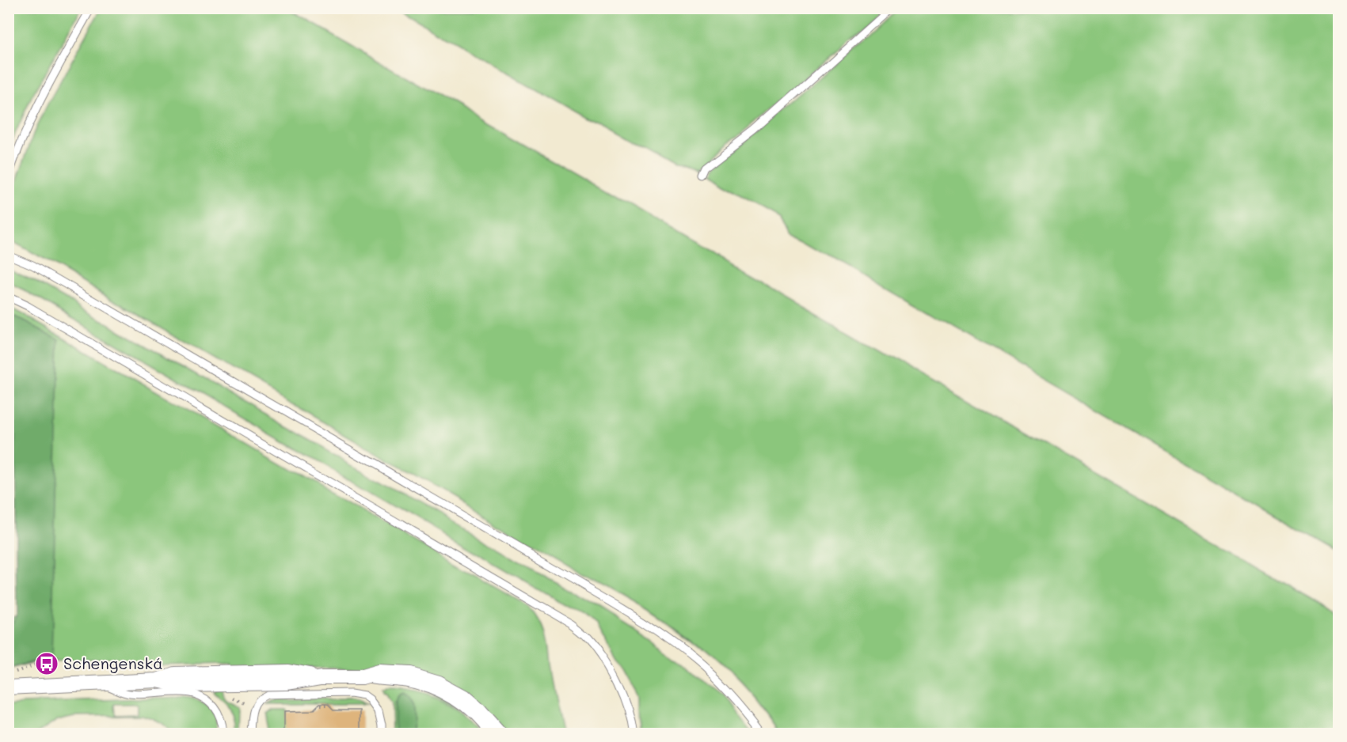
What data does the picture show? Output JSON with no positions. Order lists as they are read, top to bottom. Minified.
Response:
{"places":{"bus stop":["Schengenská"]}}
